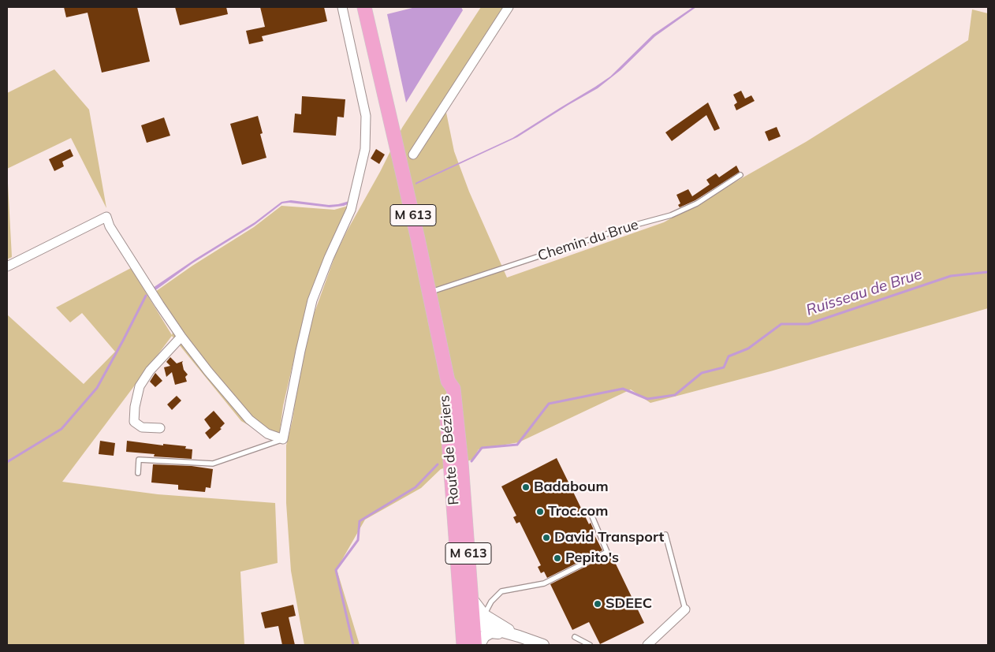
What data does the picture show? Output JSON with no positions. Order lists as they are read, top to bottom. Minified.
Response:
{"streets":{"main road":["M 613","Route de Béziers"],"lane":["Chemin du Brue"]},"crossings":[["M 613","Chemin du Brue"],["M 613","Route de Béziers"]],"water":["Ruisseau de Brue"],"places":["Badaboum","Troc.com","David Transport","Pepito's","SDEEC"]}
